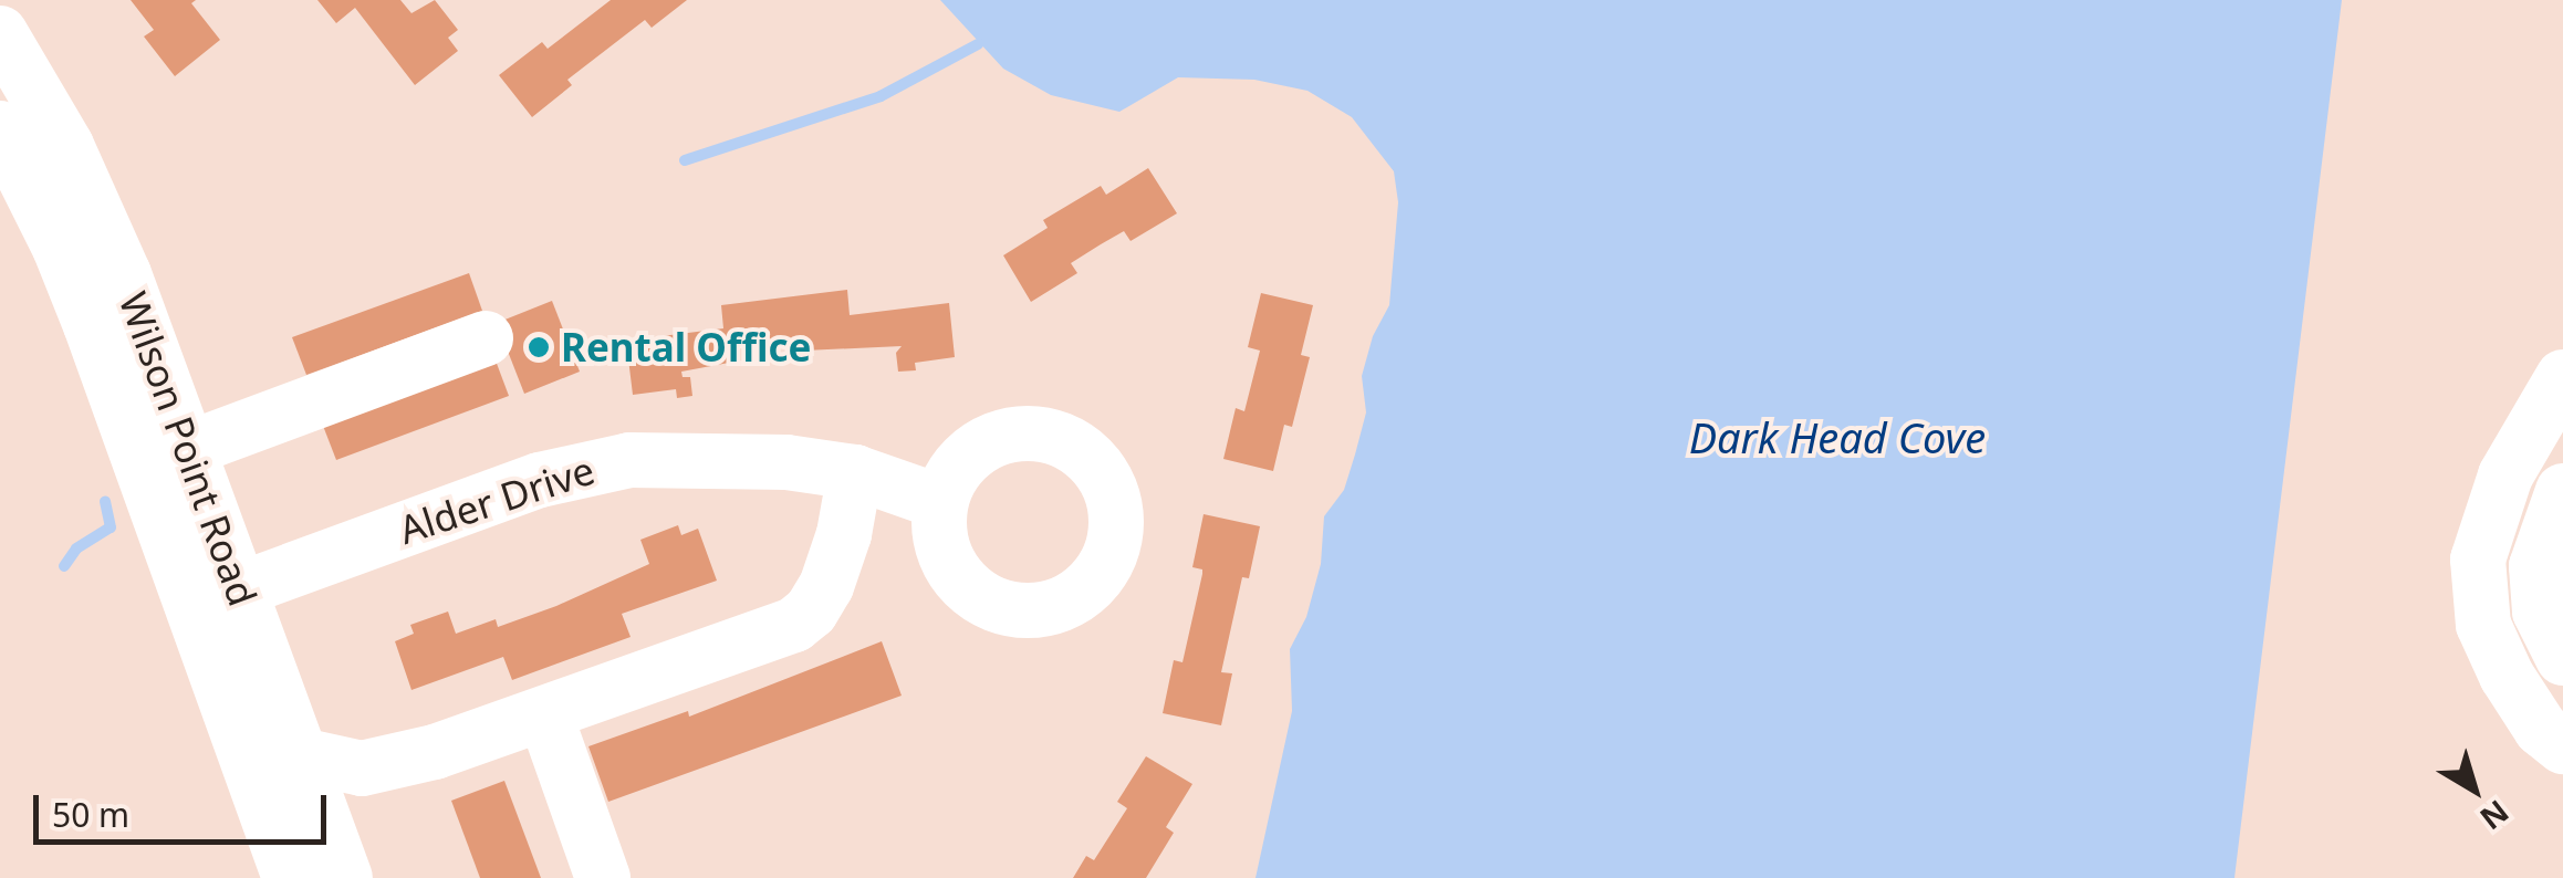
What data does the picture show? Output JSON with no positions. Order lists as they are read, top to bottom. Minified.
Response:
{"streets":{"street":["Wilson Point Road","Alder Drive"]},"crossings":[["Wilson Point Road","Alder Drive"]],"water":["Dark Head Cove"],"places":["Rental Office"],"scale_bar":"50 m","north":"bottom right"}
